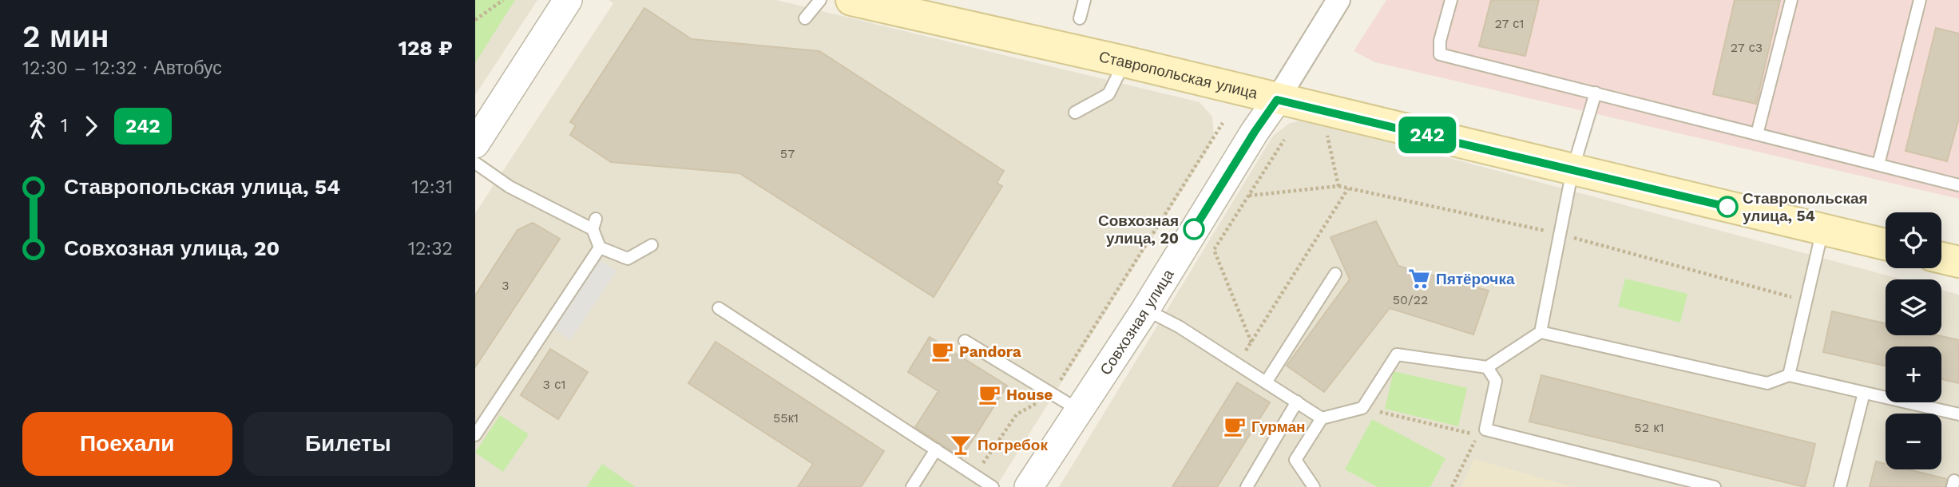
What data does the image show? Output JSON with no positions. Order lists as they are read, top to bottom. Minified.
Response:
{"streets":{"main road":["Ставропольская улица"],"street":["Совхозная улица"]},"crossings":[["Ставропольская улица","Совхозная улица"]],"places":{"other":["Ставропольская улица, 54","Совхозная улица, 20"],"supermarket":["Пятёрочка"],"cafe":["Pandora","House","Гурман"],"bar":["Погребок"]},"lines":["bus line 242"],"house_numbers":["27 с1","27 с3","57","3","50/22","3 с1","55к1","52 к1"],"page":{"heading":["2 мин","12:30 – 12:32 · Автобус","128 ₽"],"on_map":"242","legs":["1","242"],"list":[{"name":"Ставропольская улица, 54","value":"12:31"},{"name":"Совхозная улица, 20","value":"12:32"}],"map_buttons":["+","−"],"buttons":["Поехали","Билеты"]}}
